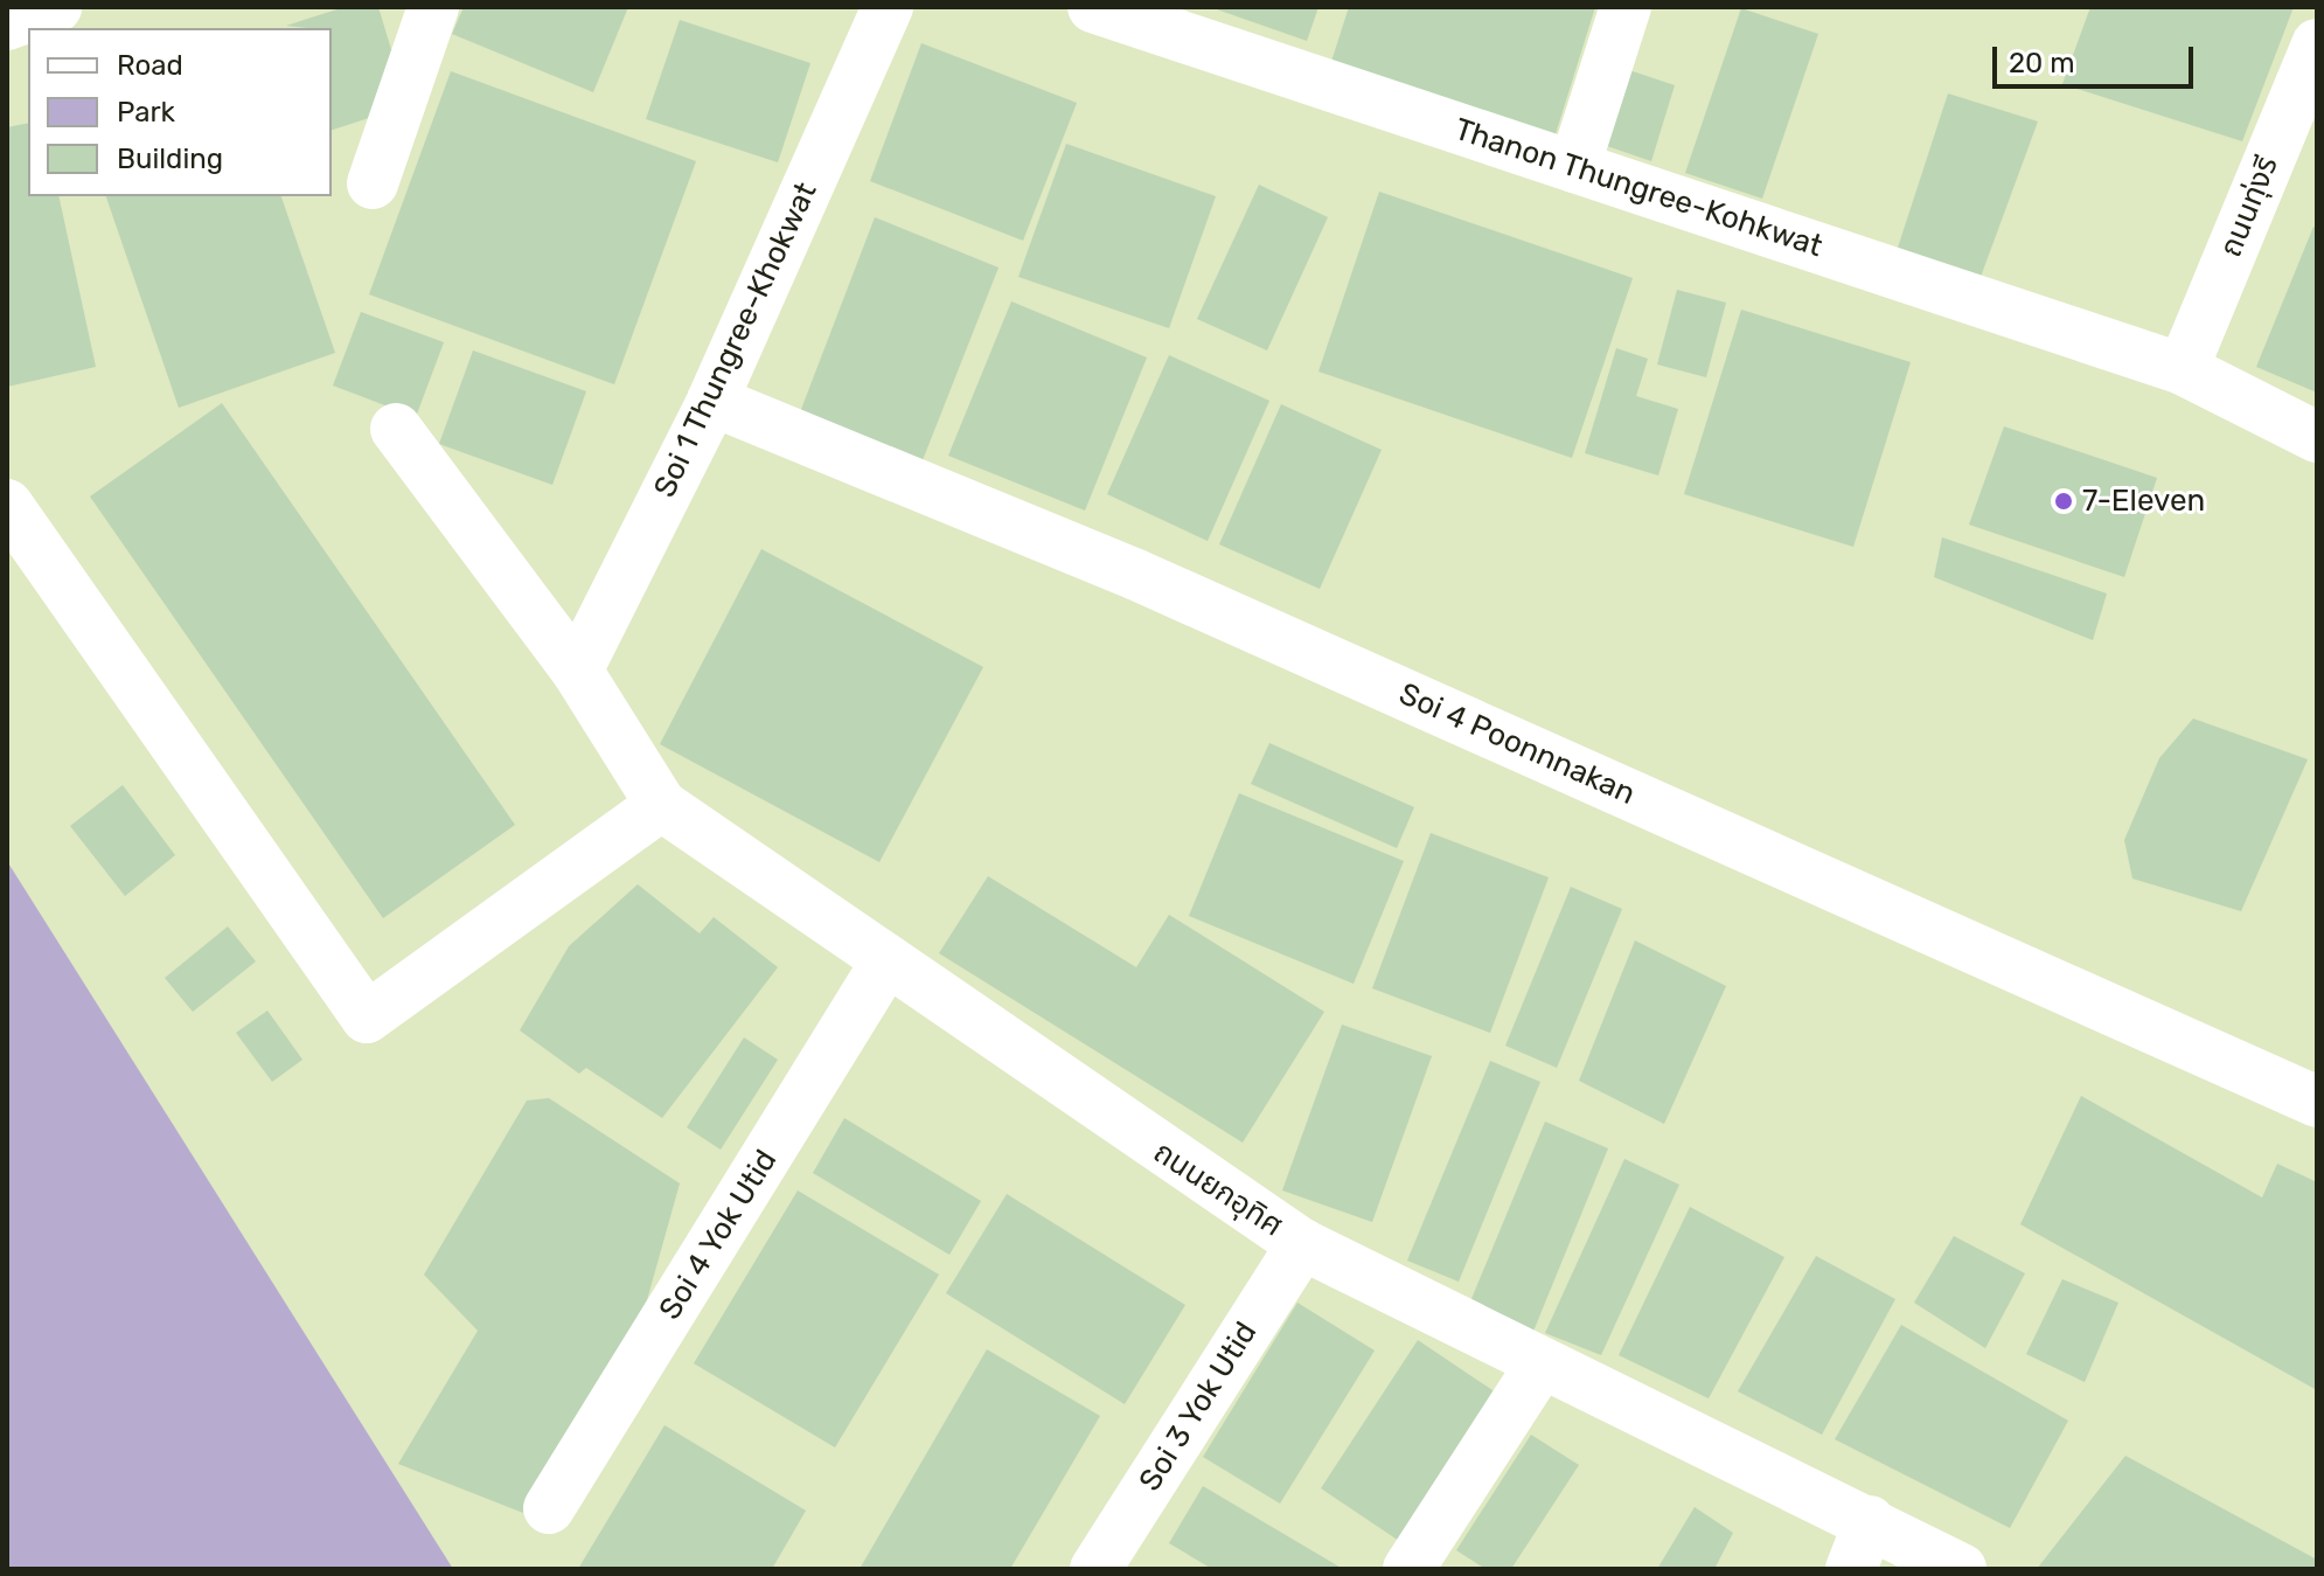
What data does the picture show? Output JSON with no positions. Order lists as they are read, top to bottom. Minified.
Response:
{"streets":{"street":["Thanon Thungree-Kohkwat","ถนนทุ่งรี","Soi 1 Thungree-Khokwat","Soi 4 Poonnnakan","ถนนยกอุทิศ","Soi 4 Yok Utid","Soi 3 Yok Utid"]},"crossings":[["Thanon Thungree-Kohkwat","ถนนทุ่งรี"],["Soi 1 Thungree-Khokwat","Soi 4 Poonnnakan"],["Soi 1 Thungree-Khokwat","ถนนยกอุทิศ"],["ถนนยกอุทิศ","Soi 4 Yok Utid"],["ถนนยกอุทิศ","Soi 3 Yok Utid"]],"places":["7-Eleven"],"legend":["Road","Park","Building"],"scale_bar":"20 m"}
